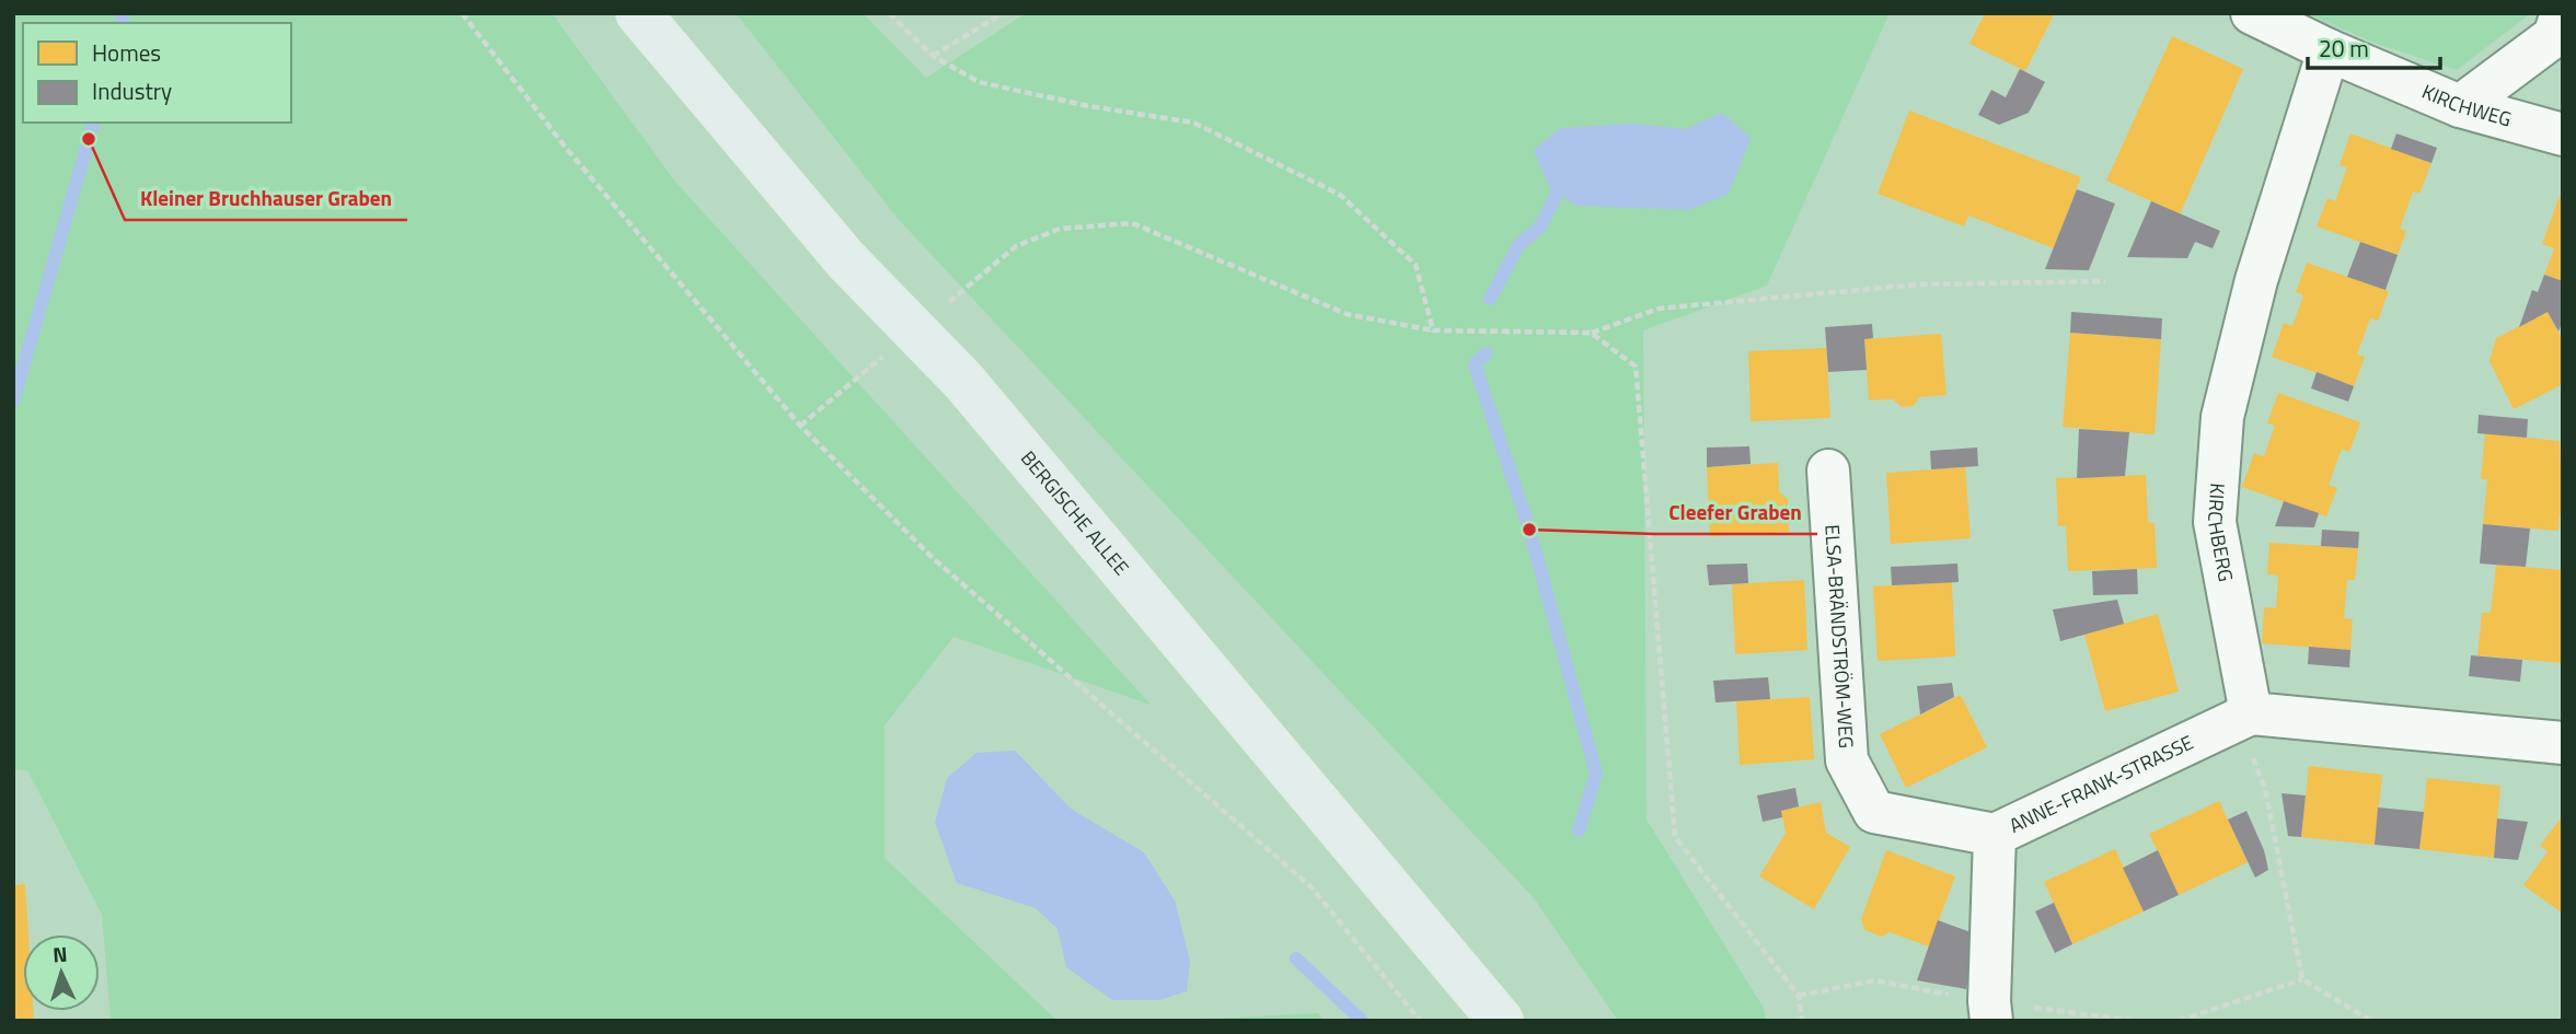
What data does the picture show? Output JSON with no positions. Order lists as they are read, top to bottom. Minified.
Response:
{"streets":{"main road":["BERGISCHE ALLEE"],"street":["KIRCHWEG","KIRCHBERG","ELSA-BRÄNDSTRÖM-WEG","ANNE-FRANK-STRASSE"]},"crossings":[["KIRCHWEG","KIRCHBERG"],["KIRCHBERG","ANNE-FRANK-STRASSE"],["ELSA-BRÄNDSTRÖM-WEG","ANNE-FRANK-STRASSE"]],"places":["Kleiner Bruchhauser Graben","Cleefer Graben"],"legend":["Homes","Industry"],"scale_bar":"20 m","north":"top"}
